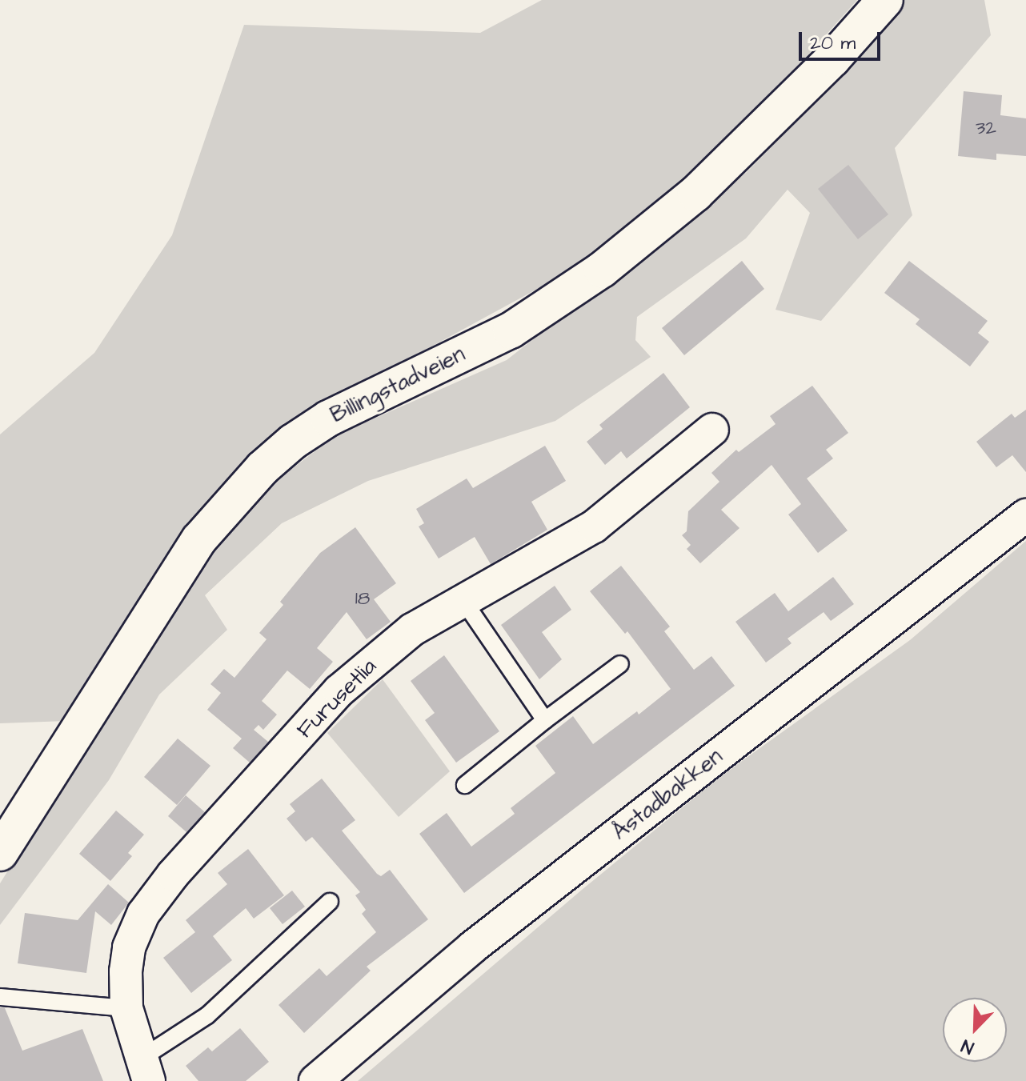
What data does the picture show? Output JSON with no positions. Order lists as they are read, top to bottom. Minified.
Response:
{"streets":{"main road":["Billingstadveien"],"street":["Furusetlia","Åstadbakken"]},"house_numbers":["32","18"],"scale_bar":"20 m","north":"bottom left"}
